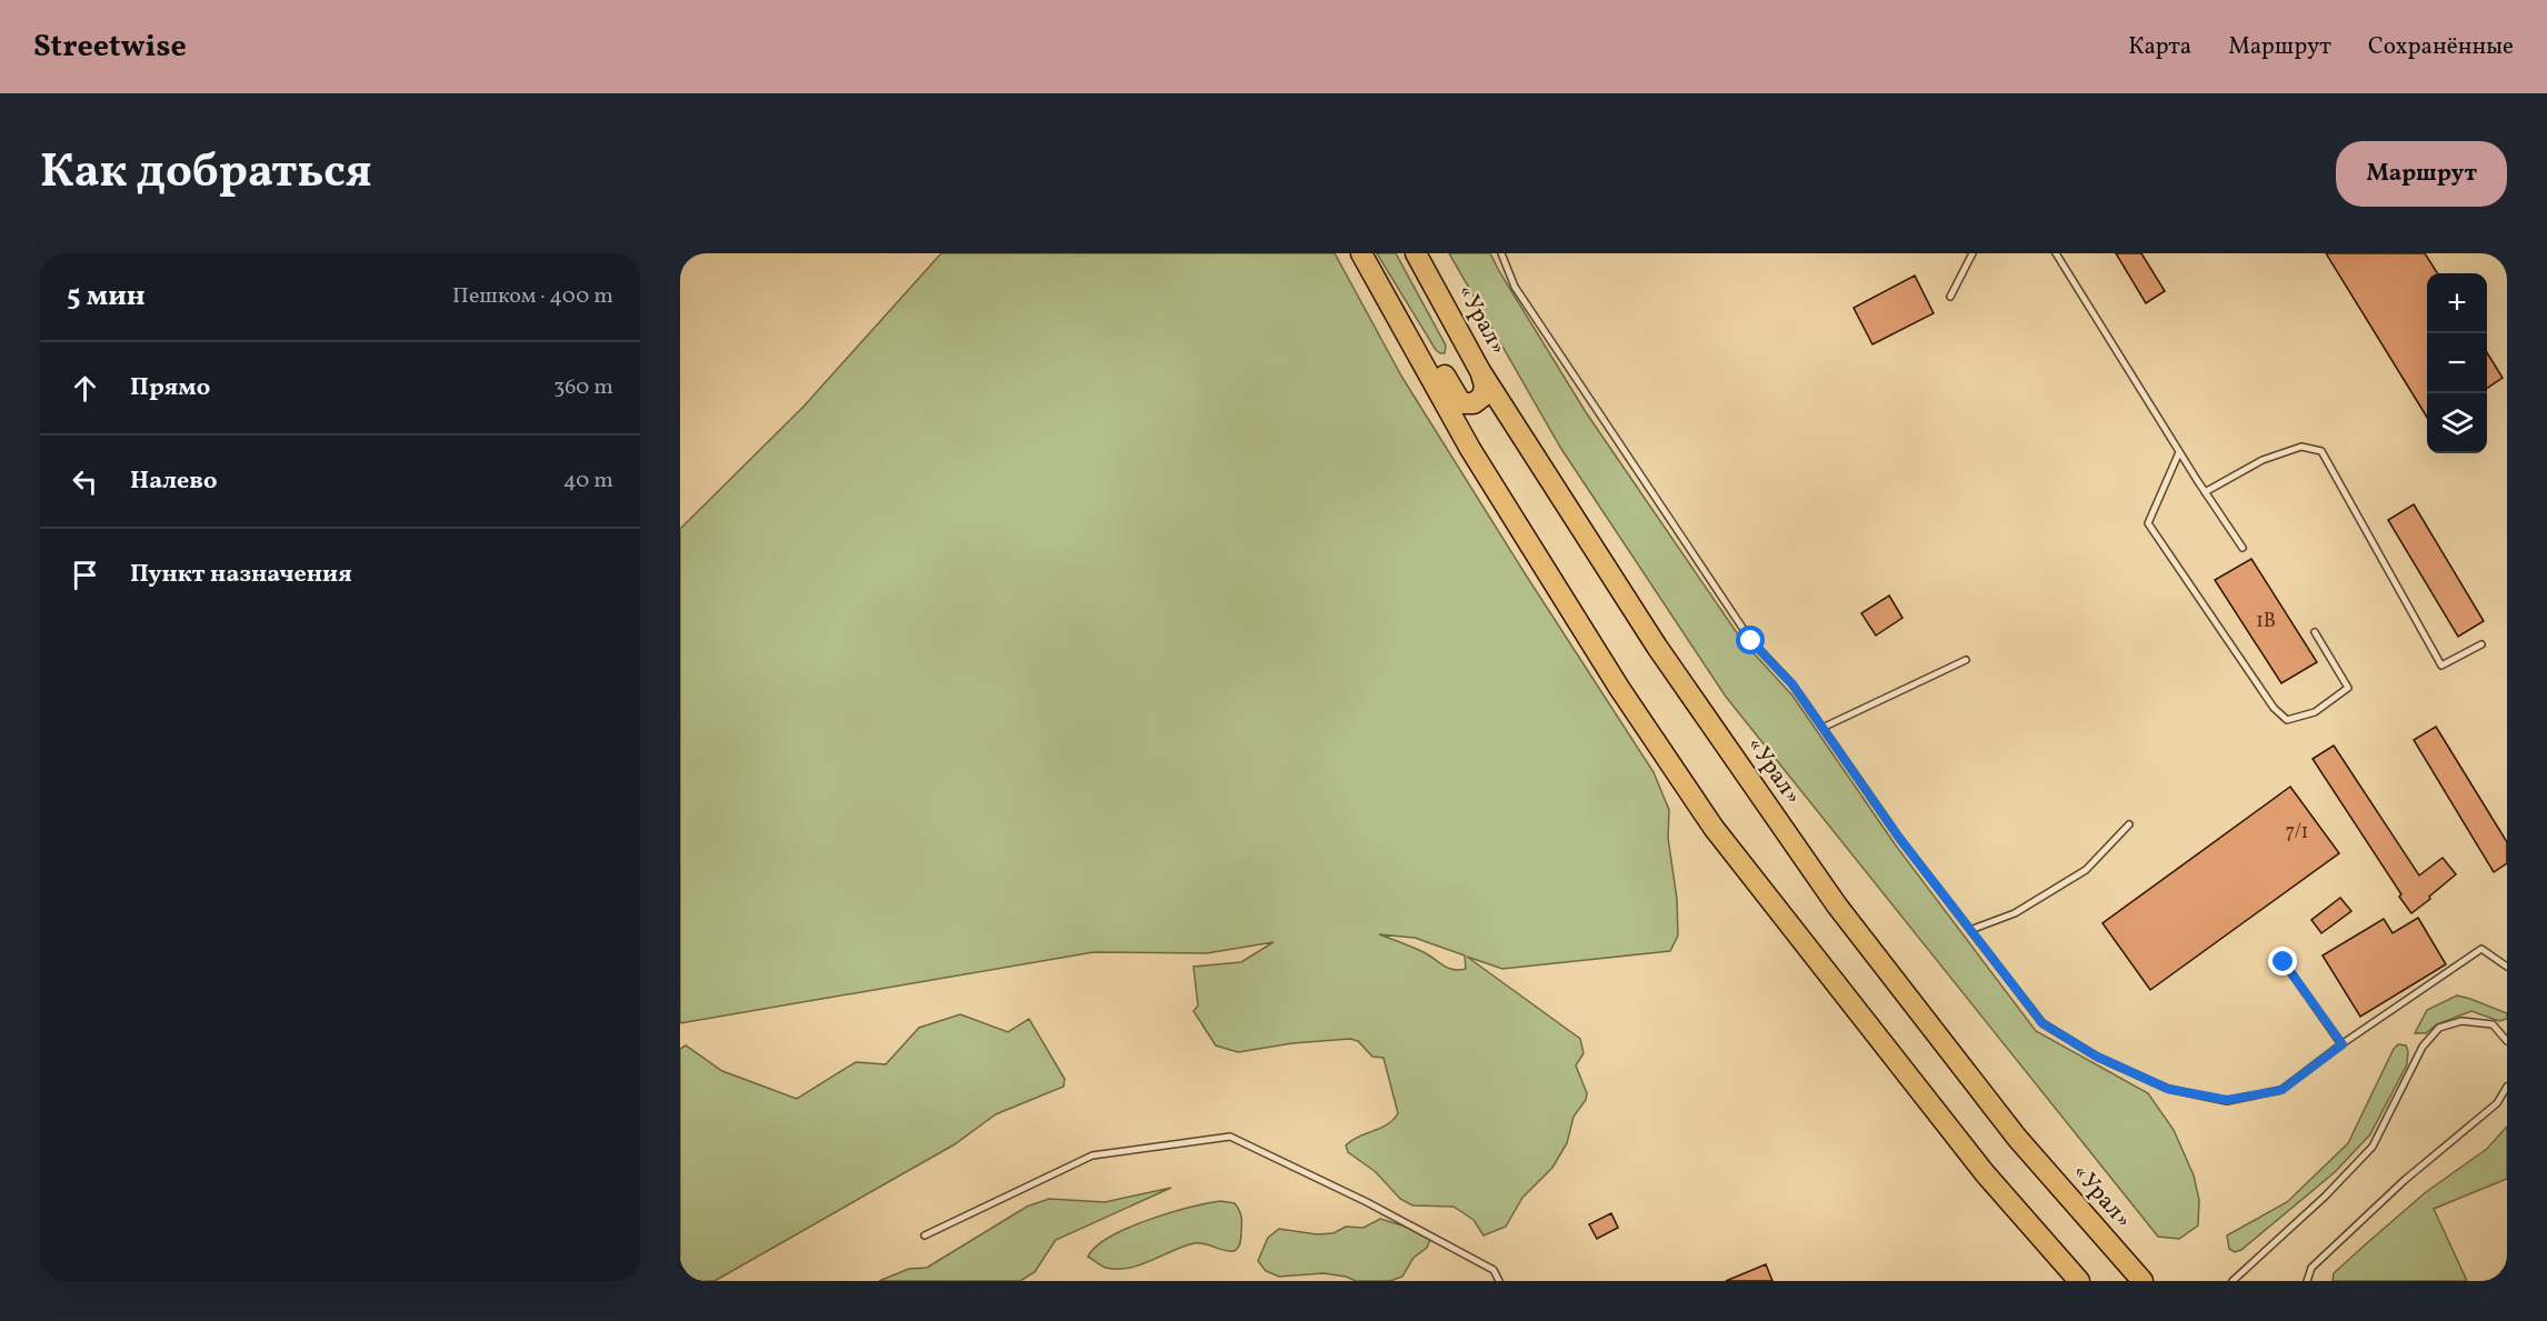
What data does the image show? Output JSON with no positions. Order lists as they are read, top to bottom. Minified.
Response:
{"streets":{"main road":["«Урал»"]},"house_numbers":["1В","7/1"],"page":{"header":"Streetwise","nav":["Карта","Маршрут","Сохранённые"],"title":"Как добраться","buttons":"Маршрут","heading":["5 мин","Пешком · 400 m"],"map_buttons":["+","−"],"list":[["Прямо","360 m"],["Налево","40 m"],"Пункт назначения"]}}
